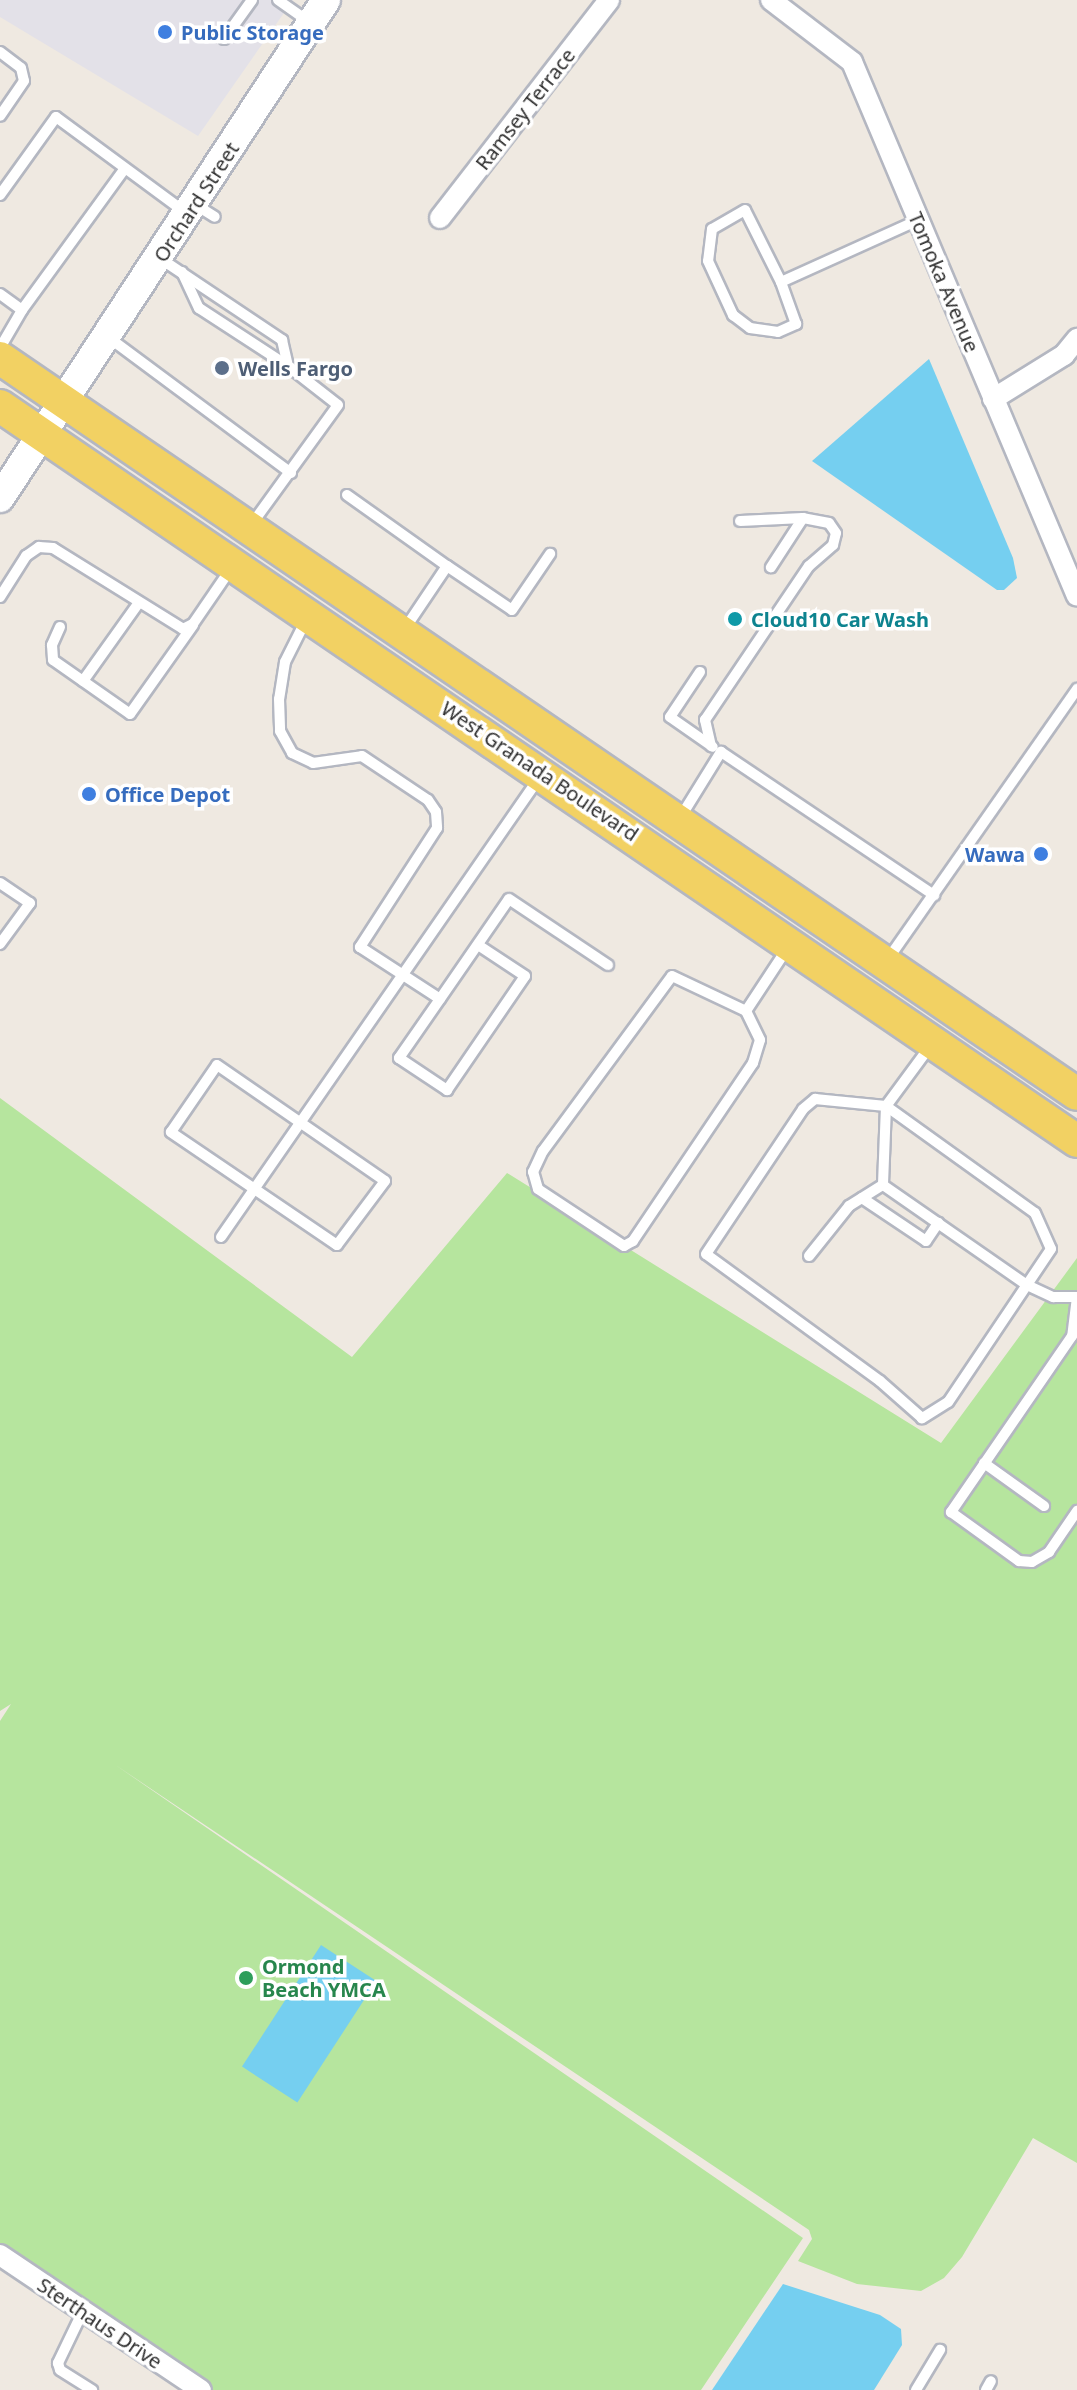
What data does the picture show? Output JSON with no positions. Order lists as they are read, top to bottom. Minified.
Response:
{"streets":{"main road":["West Granada Boulevard"],"street":["Ramsey Terrace","Orchard Street","Tomoka Avenue","Sterthaus Drive"]},"crossings":[["Orchard Street","West Granada Boulevard"]],"places":["Public Storage","Wells Fargo","Cloud10 Car Wash","Office Depot","Wawa","Ormond Beach YMCA"]}
